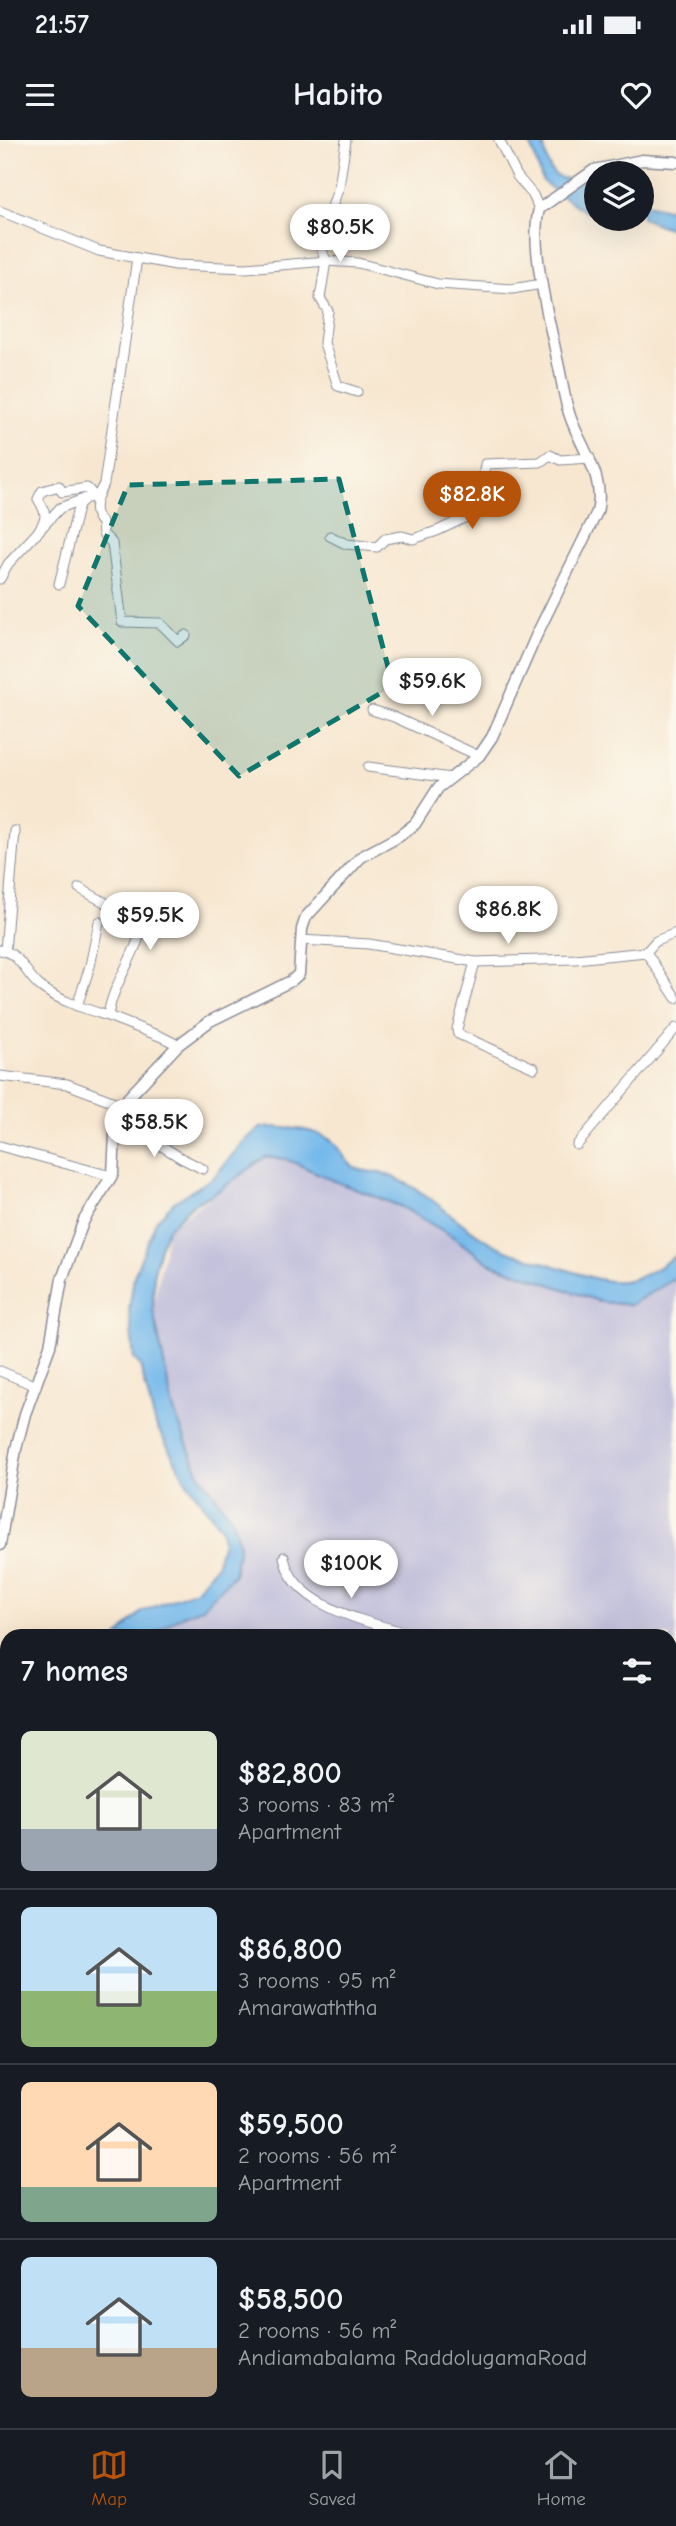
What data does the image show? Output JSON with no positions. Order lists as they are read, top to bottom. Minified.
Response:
{"page":{"status":"21:57","header":"Habito","price":["$80.5K","$82.8K","$59.6K","$86.8K","$59.5K","$58.5K","$100K"],"heading":"7 homes","list":[{"name":"$82,800","note":"3 rooms · 83 m² · Apartment"},{"name":"$86,800","note":"3 rooms · 95 m² · Amarawaththa"},{"name":"$59,500","note":"2 rooms · 56 m² · Apartment"},{"name":"$58,500","note":"2 rooms · 56 m² · Andiamabalama RaddolugamaRoad"}],"tabs":["Map","Saved","Home"]}}
